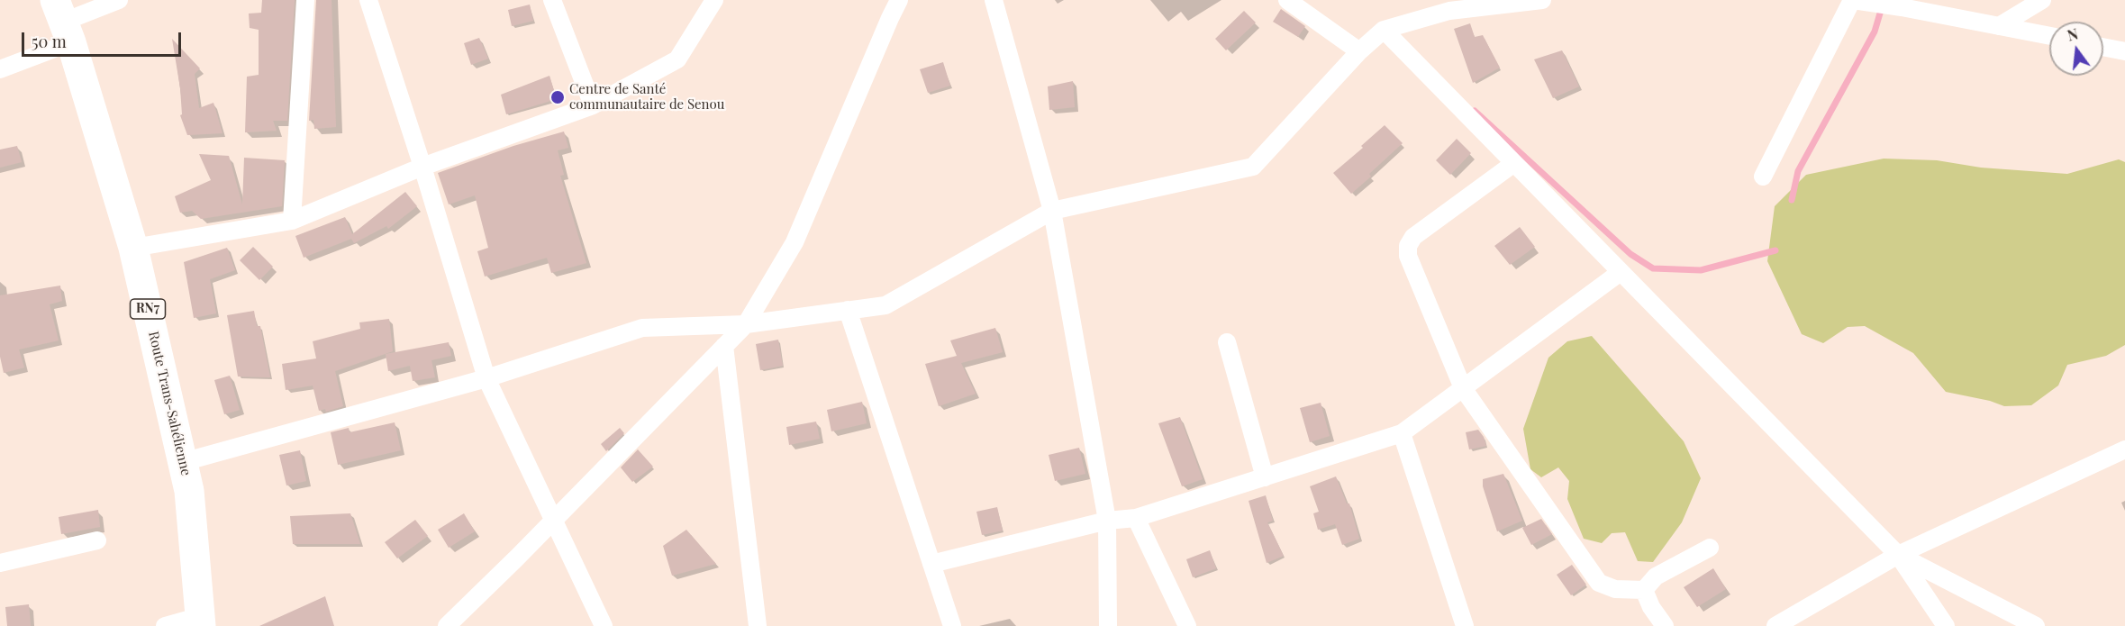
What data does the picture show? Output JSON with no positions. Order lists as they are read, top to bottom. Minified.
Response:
{"streets":{"highway":["RN7","Route Trans-Sahélienne"]},"places":["Centre de Santé communautaire de Senou"],"scale_bar":"50 m","north":"top"}
